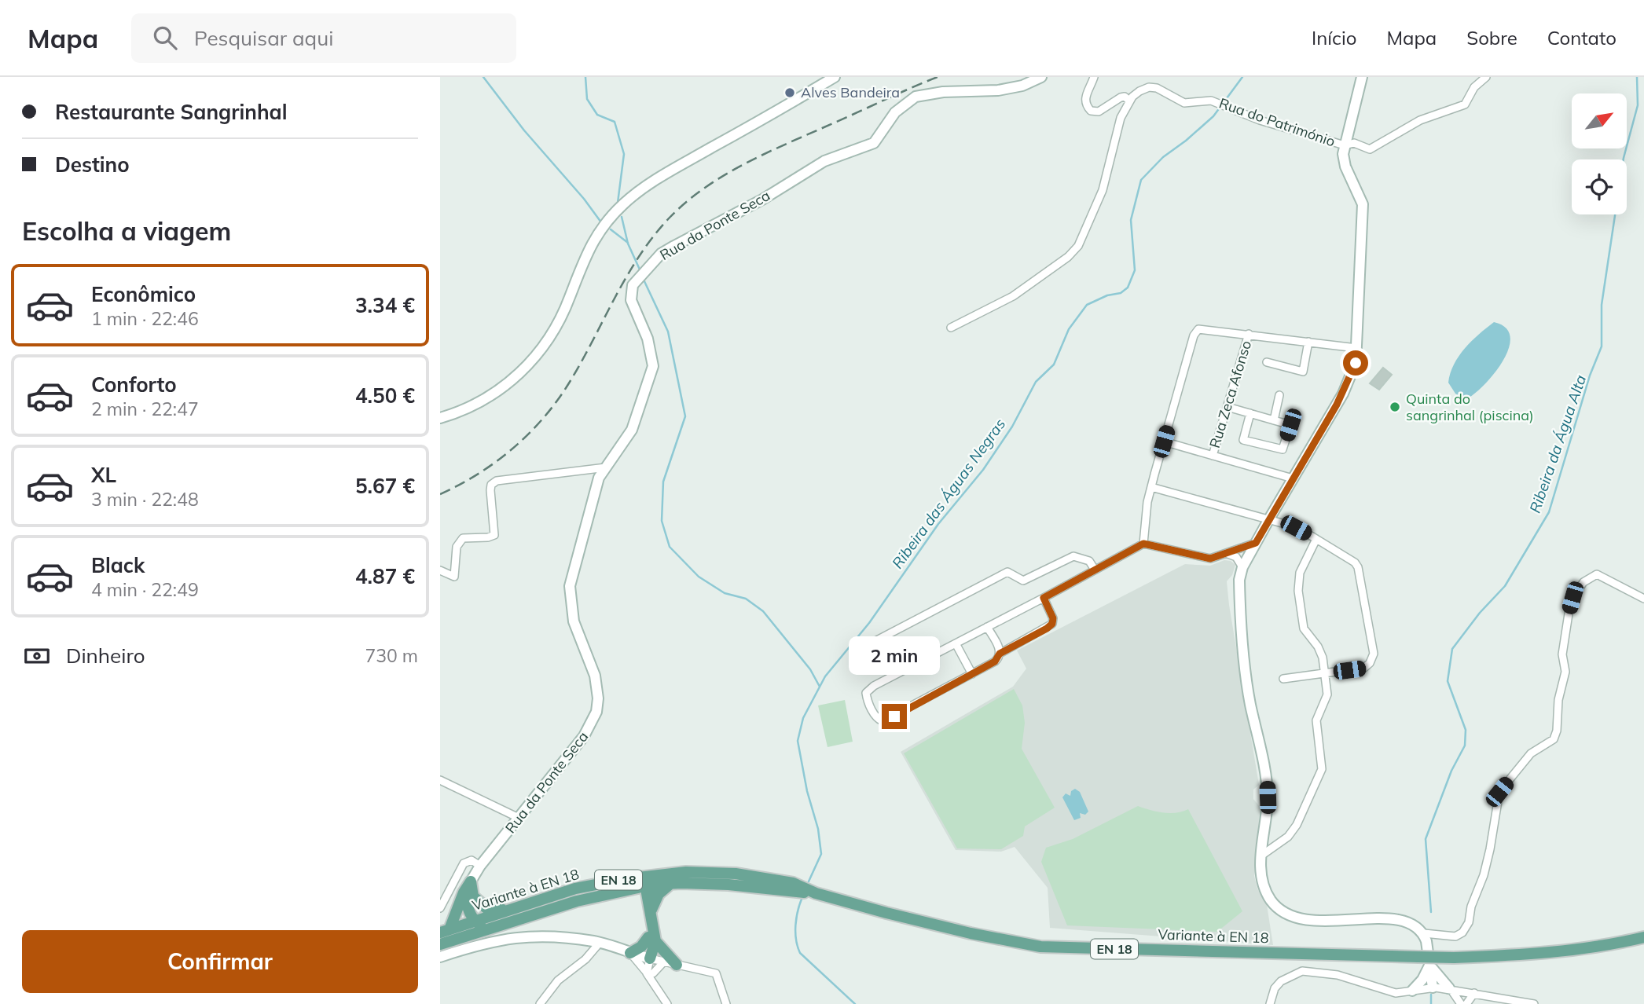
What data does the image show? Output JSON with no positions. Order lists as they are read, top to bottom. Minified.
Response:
{"streets":{"main road":["EN 18","Variante à EN 18"],"street":["Rua do Património","Rua da Ponte Seca","Rua Zeca Afonso"]},"crossings":[["EN 18","Variante à EN 18"]],"water":["Ribeira da Água Alta","Ribeira das Águas Negras"],"places":["Alves Bandeira","Quinta do sangrinhal (piscina)"],"north":"top right","page":{"header":"Mapa","search":"Pesquisar aqui","nav":["Início","Mapa","Sobre","Contato"],"banner":["Restaurante Sangrinhal","Destino"],"heading":"Escolha a viagem","list":[{"name":"Econômico","note":"1 min · 22:46","value":"3.34 €"},{"name":"Conforto","note":"2 min · 22:47","value":"4.50 €"},{"name":"XL","note":"3 min · 22:48","value":"5.67 €"},{"name":"Black","note":"4 min · 22:49","value":"4.87 €"}],"pay":["Dinheiro","730 m"],"bubble":"2 min","buttons":"Confirmar"}}
